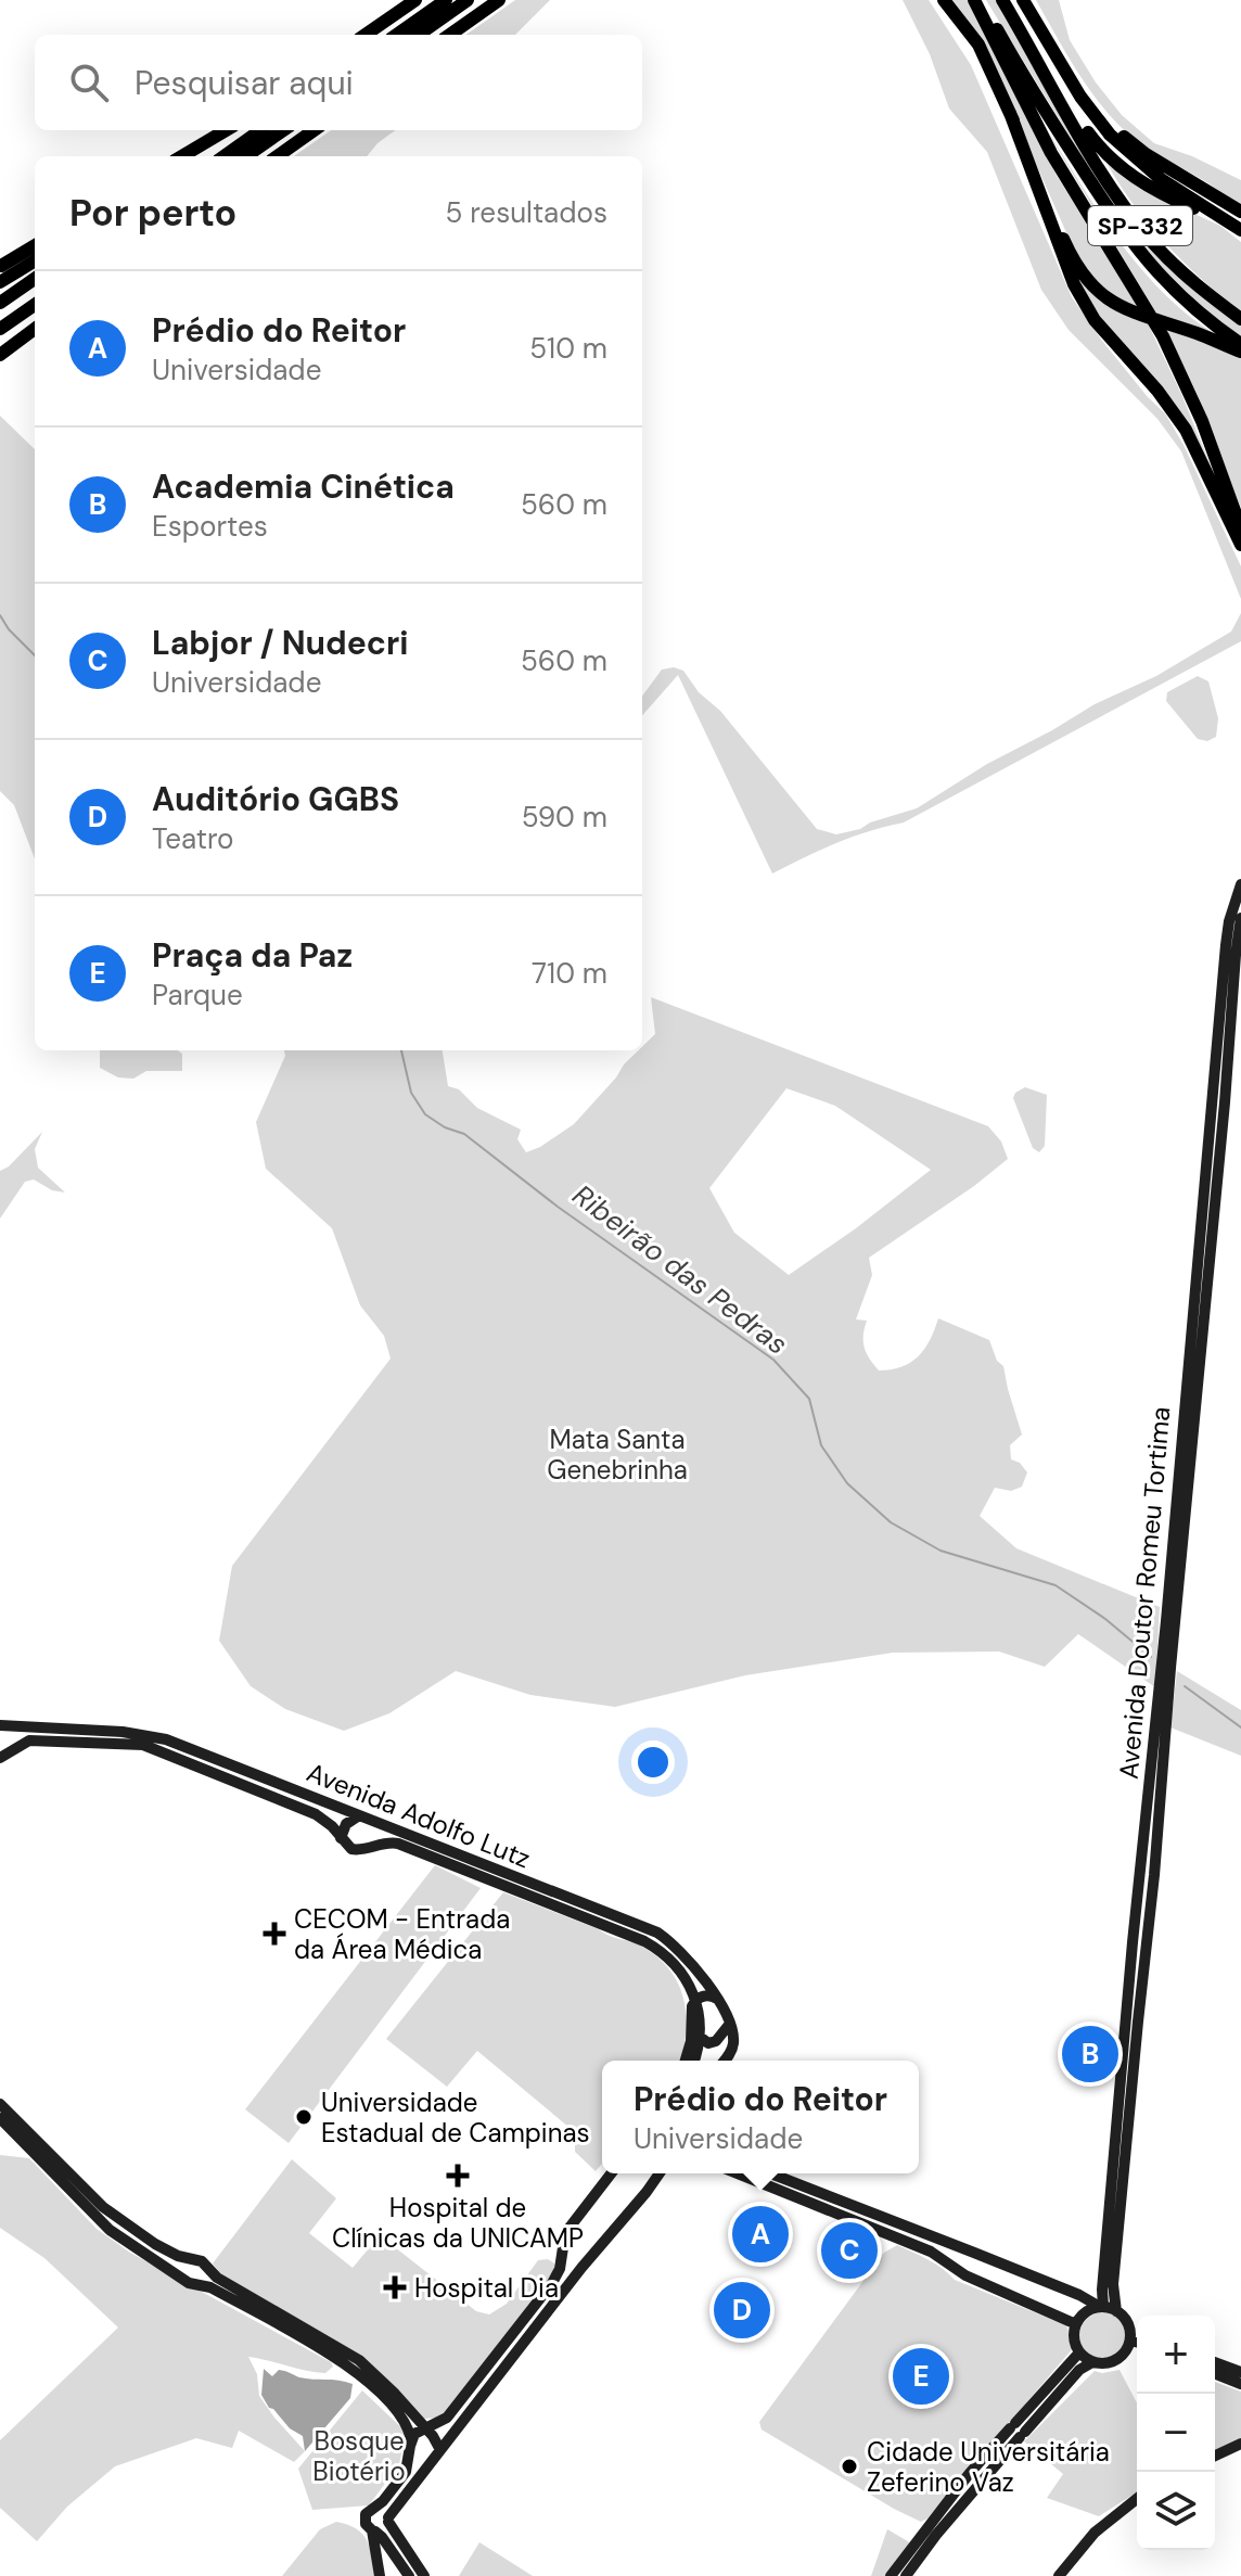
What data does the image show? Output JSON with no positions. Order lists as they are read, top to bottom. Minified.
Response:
{"streets":{"highway":["SP-332"],"main road":["Avenida Doutor Romeu Tortima","Avenida Adolfo Lutz"]},"water":["Ribeirão das Pedras"],"parks":["Mata Santa Genebrinha","Bosque Biotério"],"places":{"health":["CECOM - Entrada da Área Médica","Hospital de Clínicas da UNICAMP","Hospital Dia"],"other":["Universidade Estadual de Campinas","Cidade Universitária Zeferino Vaz"]},"page":{"search":"Pesquisar aqui","heading":["Por perto","5 resultados"],"list":[{"mark":"A","name":"Prédio do Reitor","note":"Universidade","value":"510 m"},{"mark":"B","name":"Academia Cinética","note":"Esportes","value":"560 m"},{"mark":"C","name":"Labjor / Nudecri","note":"Universidade","value":"560 m"},{"mark":"D","name":"Auditório GGBS","note":"Teatro","value":"590 m"},{"mark":"E","name":"Praça da Paz","note":"Parque","value":"710 m"}],"pins":["B","A","C","D","E"],"popup":["Prédio do Reitor","Universidade"],"map_buttons":["+","−"]}}
